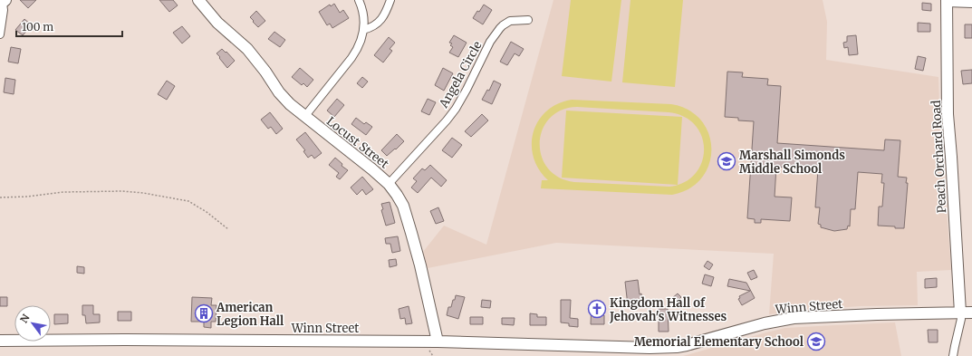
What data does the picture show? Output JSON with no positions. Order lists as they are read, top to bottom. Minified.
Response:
{"streets":{"main road":["Locust Street","Peach Orchard Road","Winn Street"],"street":["Angela Circle"]},"crossings":[["Angela Circle","Locust Street"],["Locust Street","Winn Street"],["Peach Orchard Road","Winn Street"]],"places":{"school or university":["Marshall Simonds Middle School","Memorial Elementary School"],"church":["Kingdom Hall of Jehovah's Witnesses"],"building":["American Legion Hall"]},"scale_bar":"100 m","north":"top left"}
